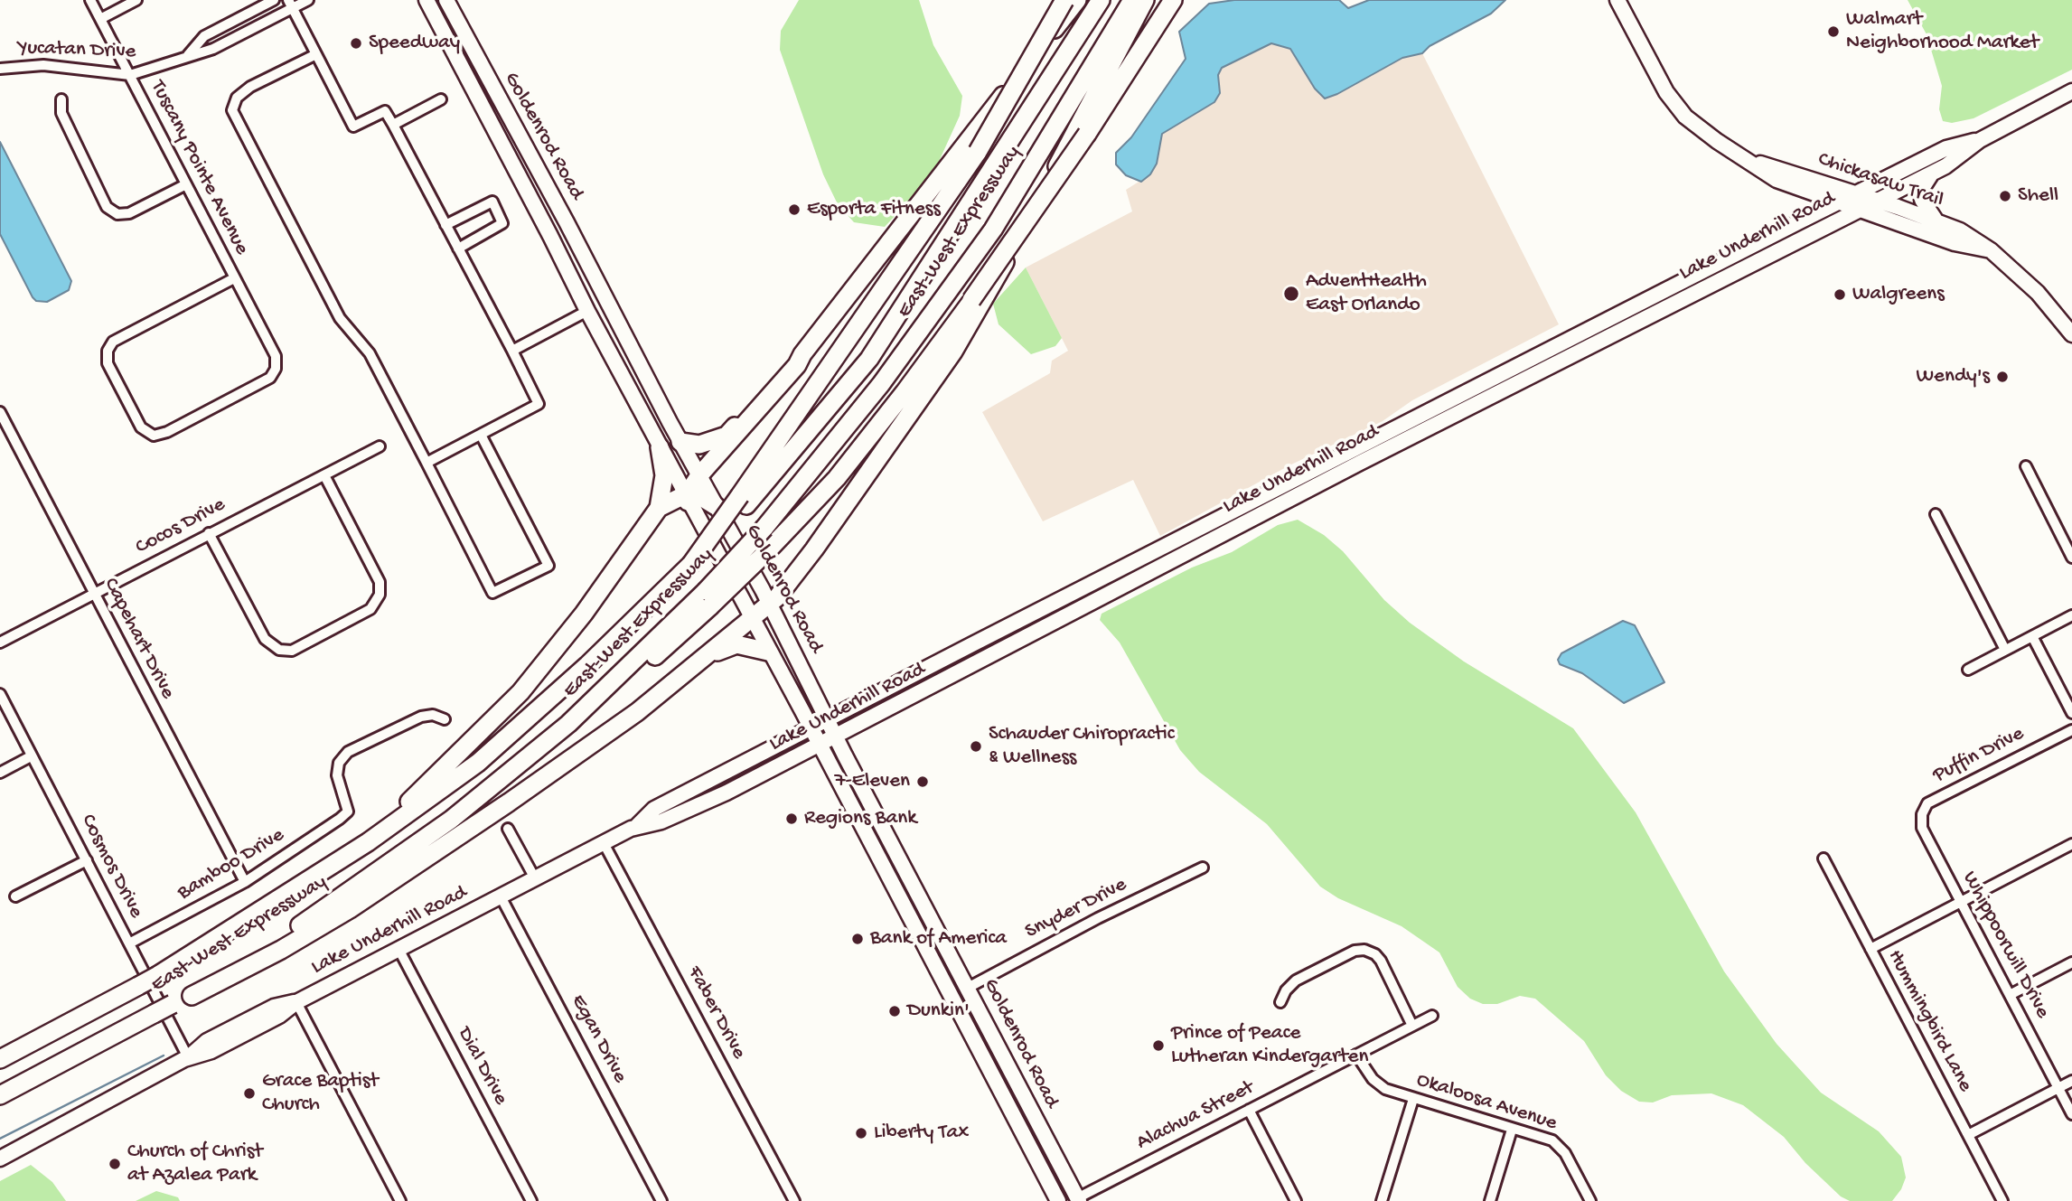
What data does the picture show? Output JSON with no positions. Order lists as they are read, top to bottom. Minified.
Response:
{"streets":{"highway":["East-West Expressway"],"street":["Yucatan Drive","Goldenrod Road","Tuscany Pointe Avenue","Chickasaw Trail","Lake Underhill Road","Cocos Drive","Capehart Drive","Puffin Drive","Bamboo Drive","Cosmos Drive","Snyder Drive","Whippoorwill Drive","Faber Drive","Hummingbird Lane","Egan Drive","Dial Drive","Okaloosa Avenue","Alachua Street"]},"crossings":[["Yucatan Drive","Tuscany Pointe Avenue"],["Goldenrod Road","Lake Underhill Road"],["Goldenrod Road","Snyder Drive"],["Goldenrod Road","Alachua Street"],["Chickasaw Trail","Lake Underhill Road"],["Lake Underhill Road","Cosmos Drive"],["Lake Underhill Road","Faber Drive"],["Lake Underhill Road","Egan Drive"],["Lake Underhill Road","Dial Drive"],["Cocos Drive","Capehart Drive"],["Capehart Drive","Bamboo Drive"],["Puffin Drive","Whippoorwill Drive"],["Bamboo Drive","Cosmos Drive"],["Okaloosa Avenue","Alachua Street"]],"places":["Walmart Neighborhood Market","Speedway","Shell","Esporta Fitness","AdventHealth East Orlando","Walgreens","Wendy's","Schauder Chiropractic & Wellness","7-Eleven","Regions Bank","Bank of America","Dunkin'","Prince of Peace Lutheran Kindergarten","Grace Baptist Church","Liberty Tax","Church of Christ at Azalea Park"]}
